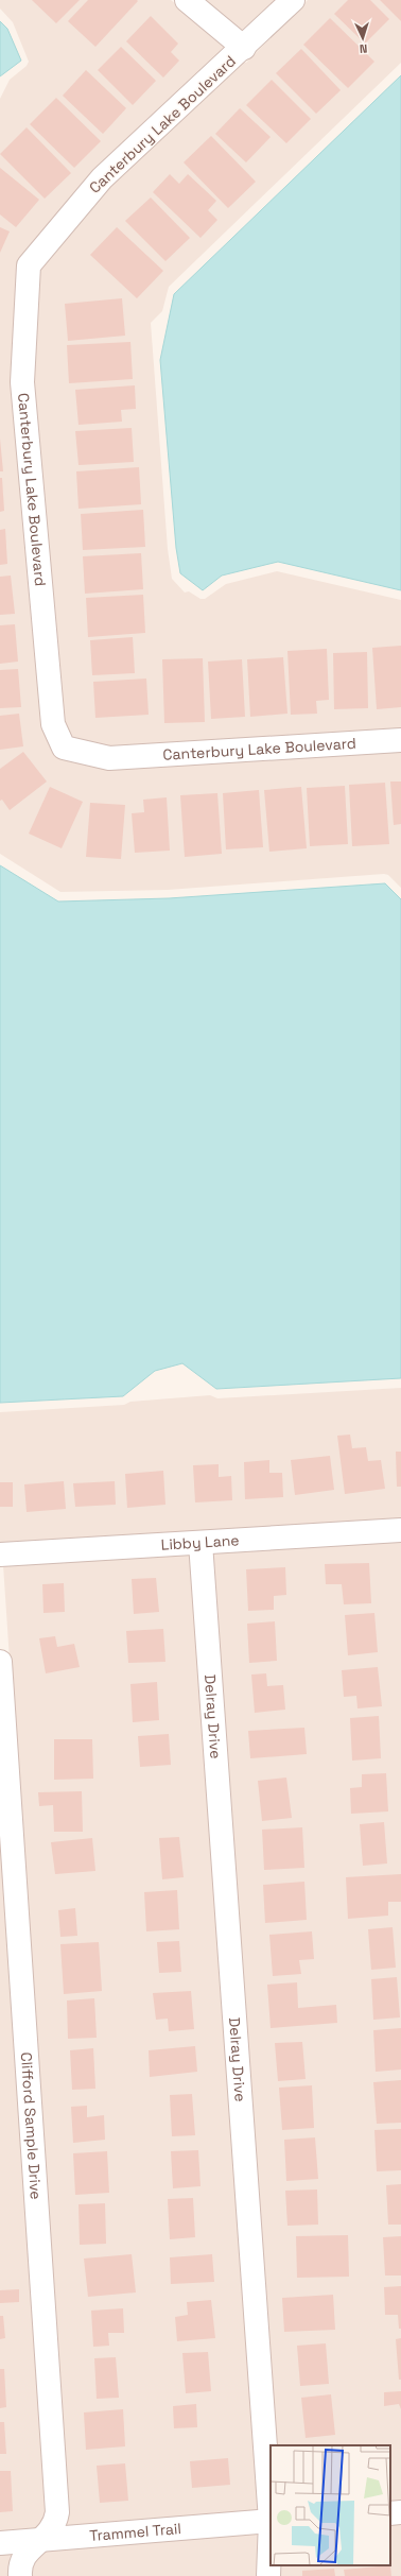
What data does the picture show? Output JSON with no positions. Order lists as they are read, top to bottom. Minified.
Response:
{"streets":{"street":["Canterbury Lake Boulevard","Libby Lane","Delray Drive","Clifford Sample Drive","Trammel Trail"]},"crossings":[["Libby Lane","Delray Drive"],["Delray Drive","Trammel Trail"],["Clifford Sample Drive","Trammel Trail"]],"north":"bottom"}
